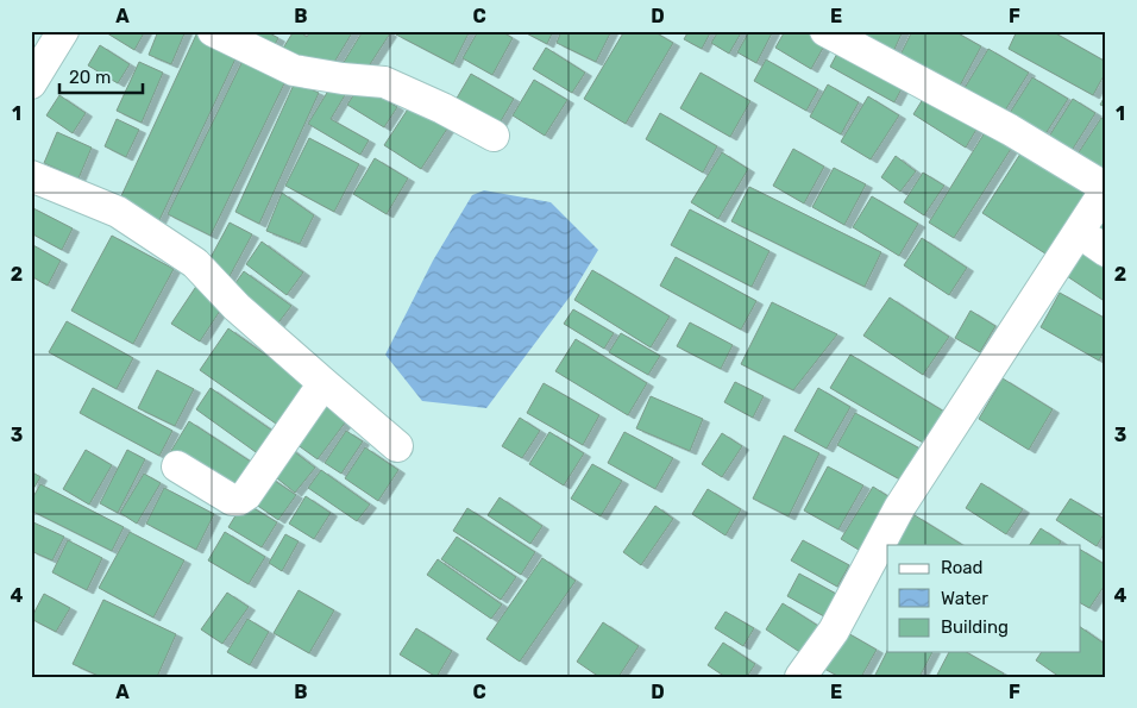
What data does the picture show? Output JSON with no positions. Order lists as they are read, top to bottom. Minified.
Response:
{"legend":["Road","Water","Building"],"scale_bar":"20 m","grid":{"columns":["A","B","C","D","E","F"],"rows":["1","2","3","4"]}}
